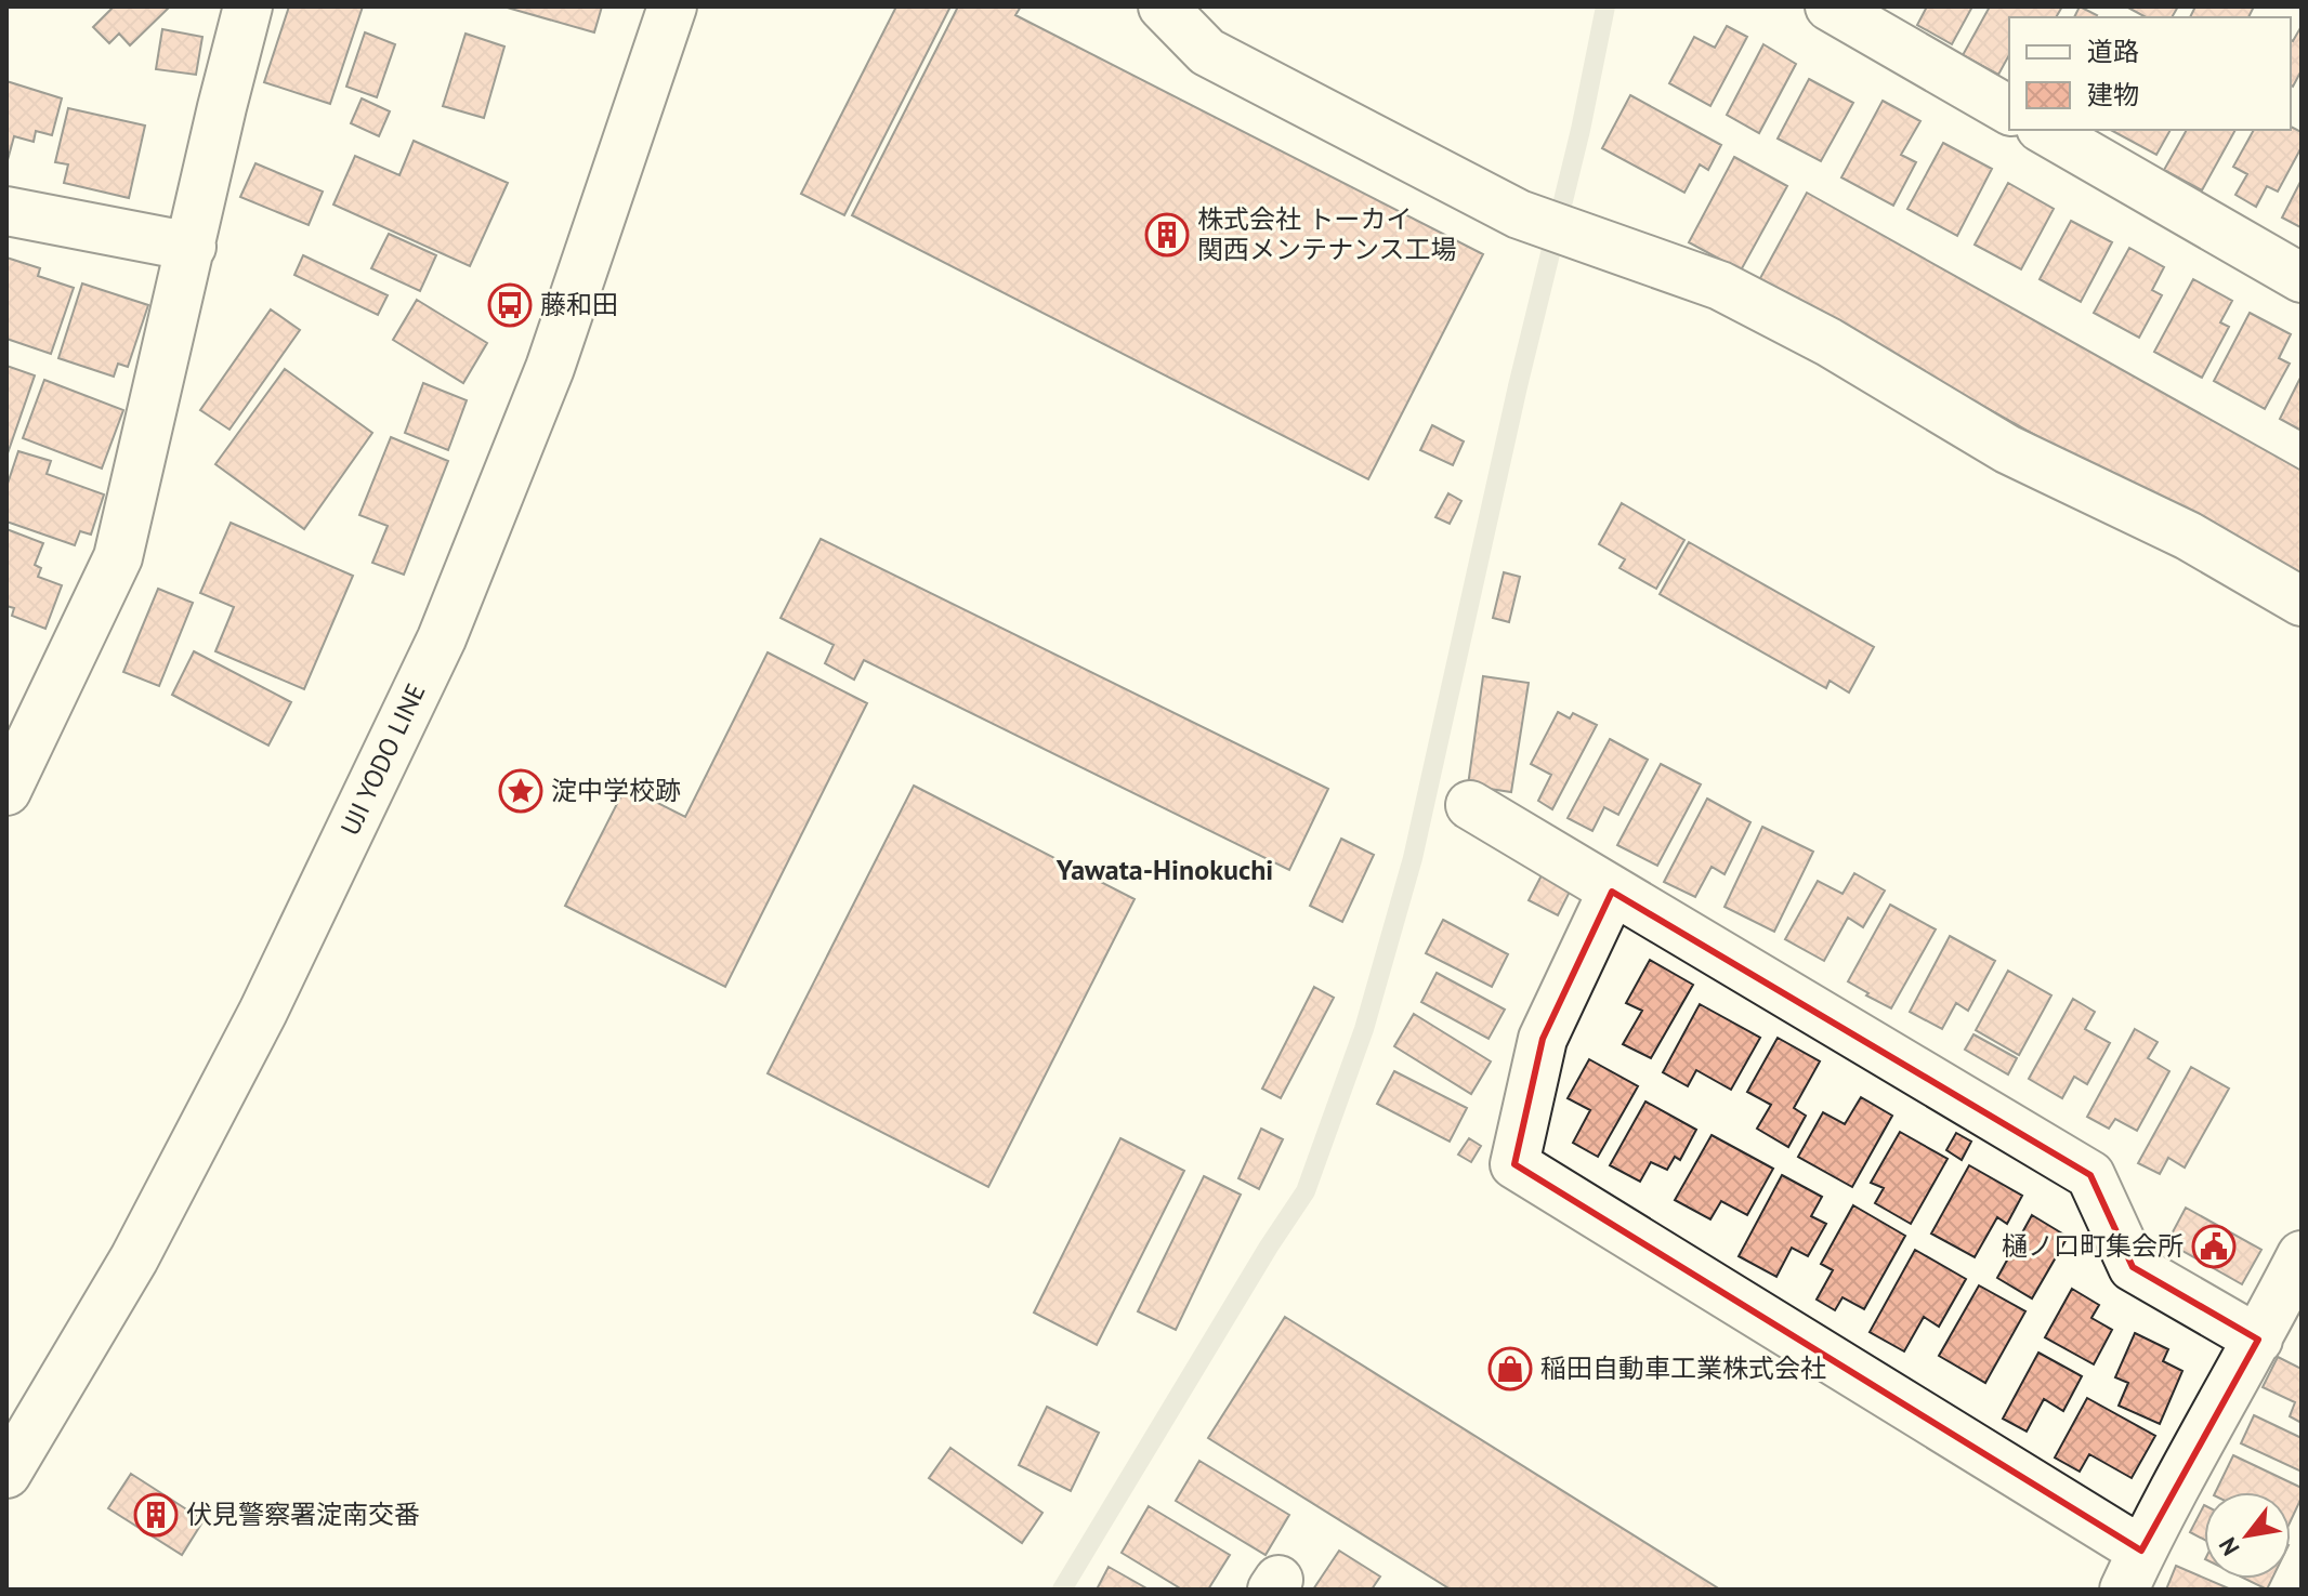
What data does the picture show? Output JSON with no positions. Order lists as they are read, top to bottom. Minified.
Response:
{"streets":{"street":["UJI YODO LINE"]},"districts":["Yawata-Hinokuchi"],"places":{"building":["株式会社 トーカイ 関西メンテナンス工場","伏見警察署淀南交番"],"bus stop":["藤和田"],"place":["淀中学校跡"],"public building":["樋ノ口町集会所"],"shop":["稲田自動車工業株式会社"]},"legend":["道路","建物"],"north":"bottom left"}
